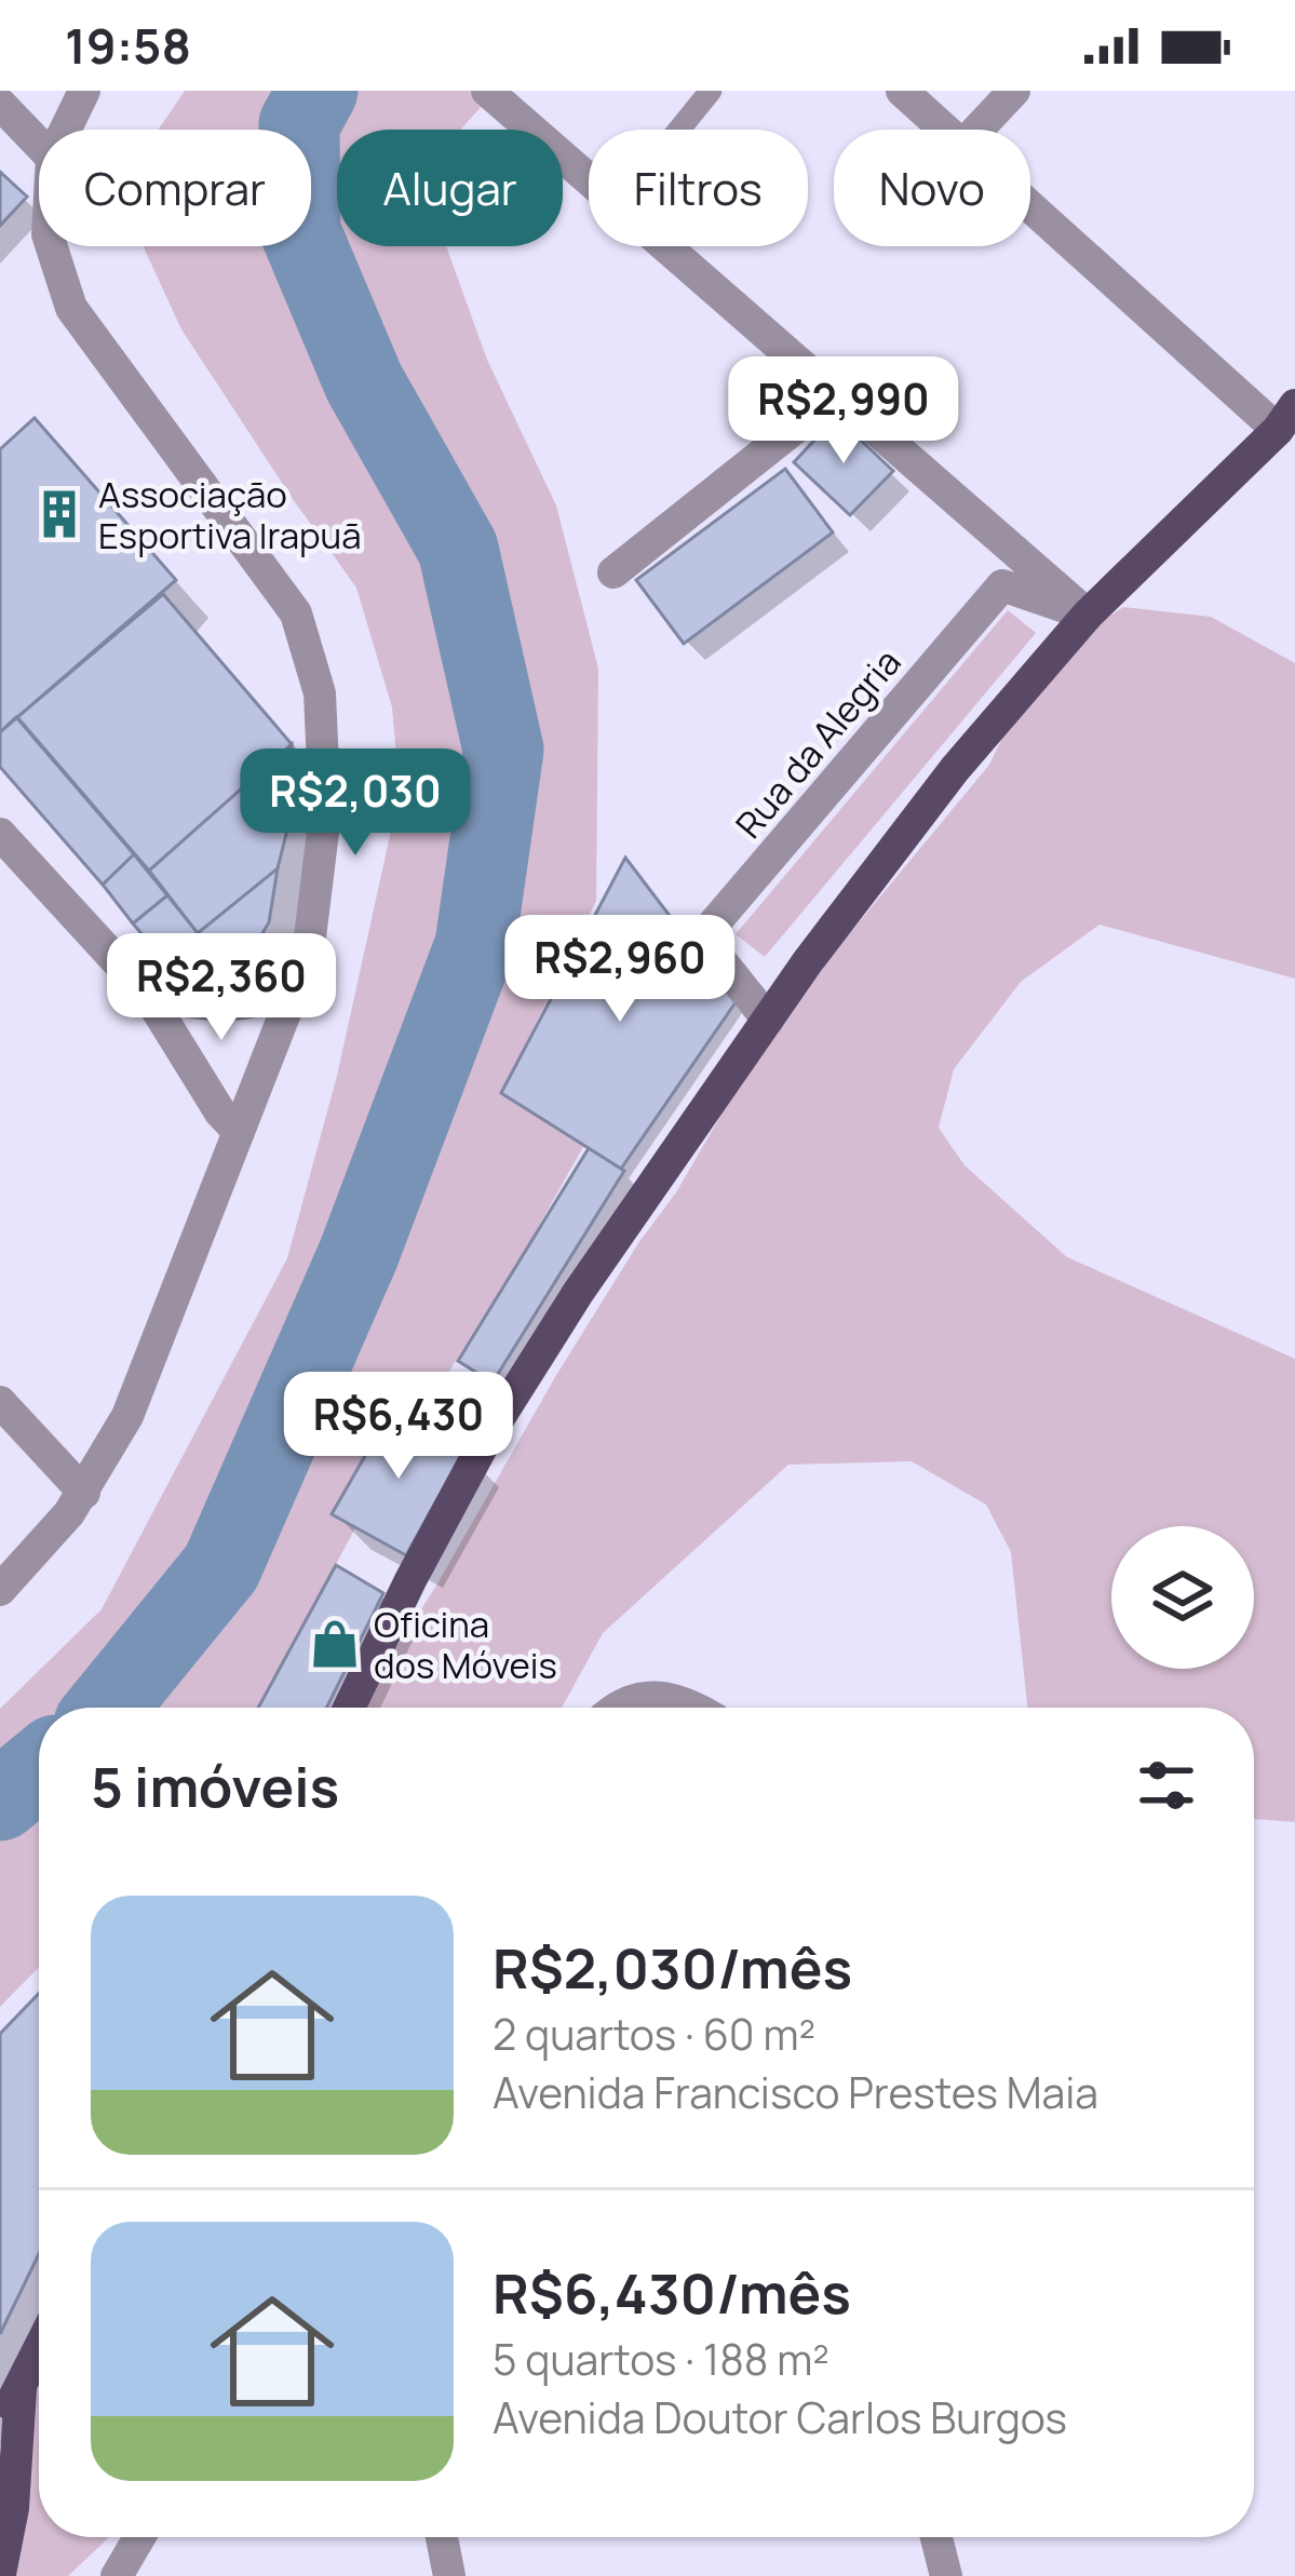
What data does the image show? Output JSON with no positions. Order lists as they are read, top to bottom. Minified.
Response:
{"streets":{"street":["Rua da Alegria"]},"places":{"building":["Associação Esportiva Irapuã"],"shop":["Oficina dos Móveis"]},"page":{"status":"19:58","chip":["Comprar","Alugar","Filtros","Novo"],"price":["R$2,990","R$2,030","R$2,960","R$2,360","R$6,430"],"heading":"5 imóveis","list":[{"name":"R$2,030/mês","note":"2 quartos · 60 m² · Avenida Francisco Prestes Maia"},{"name":"R$6,430/mês","note":"5 quartos · 188 m² · Avenida Doutor Carlos Burgos"}]}}
